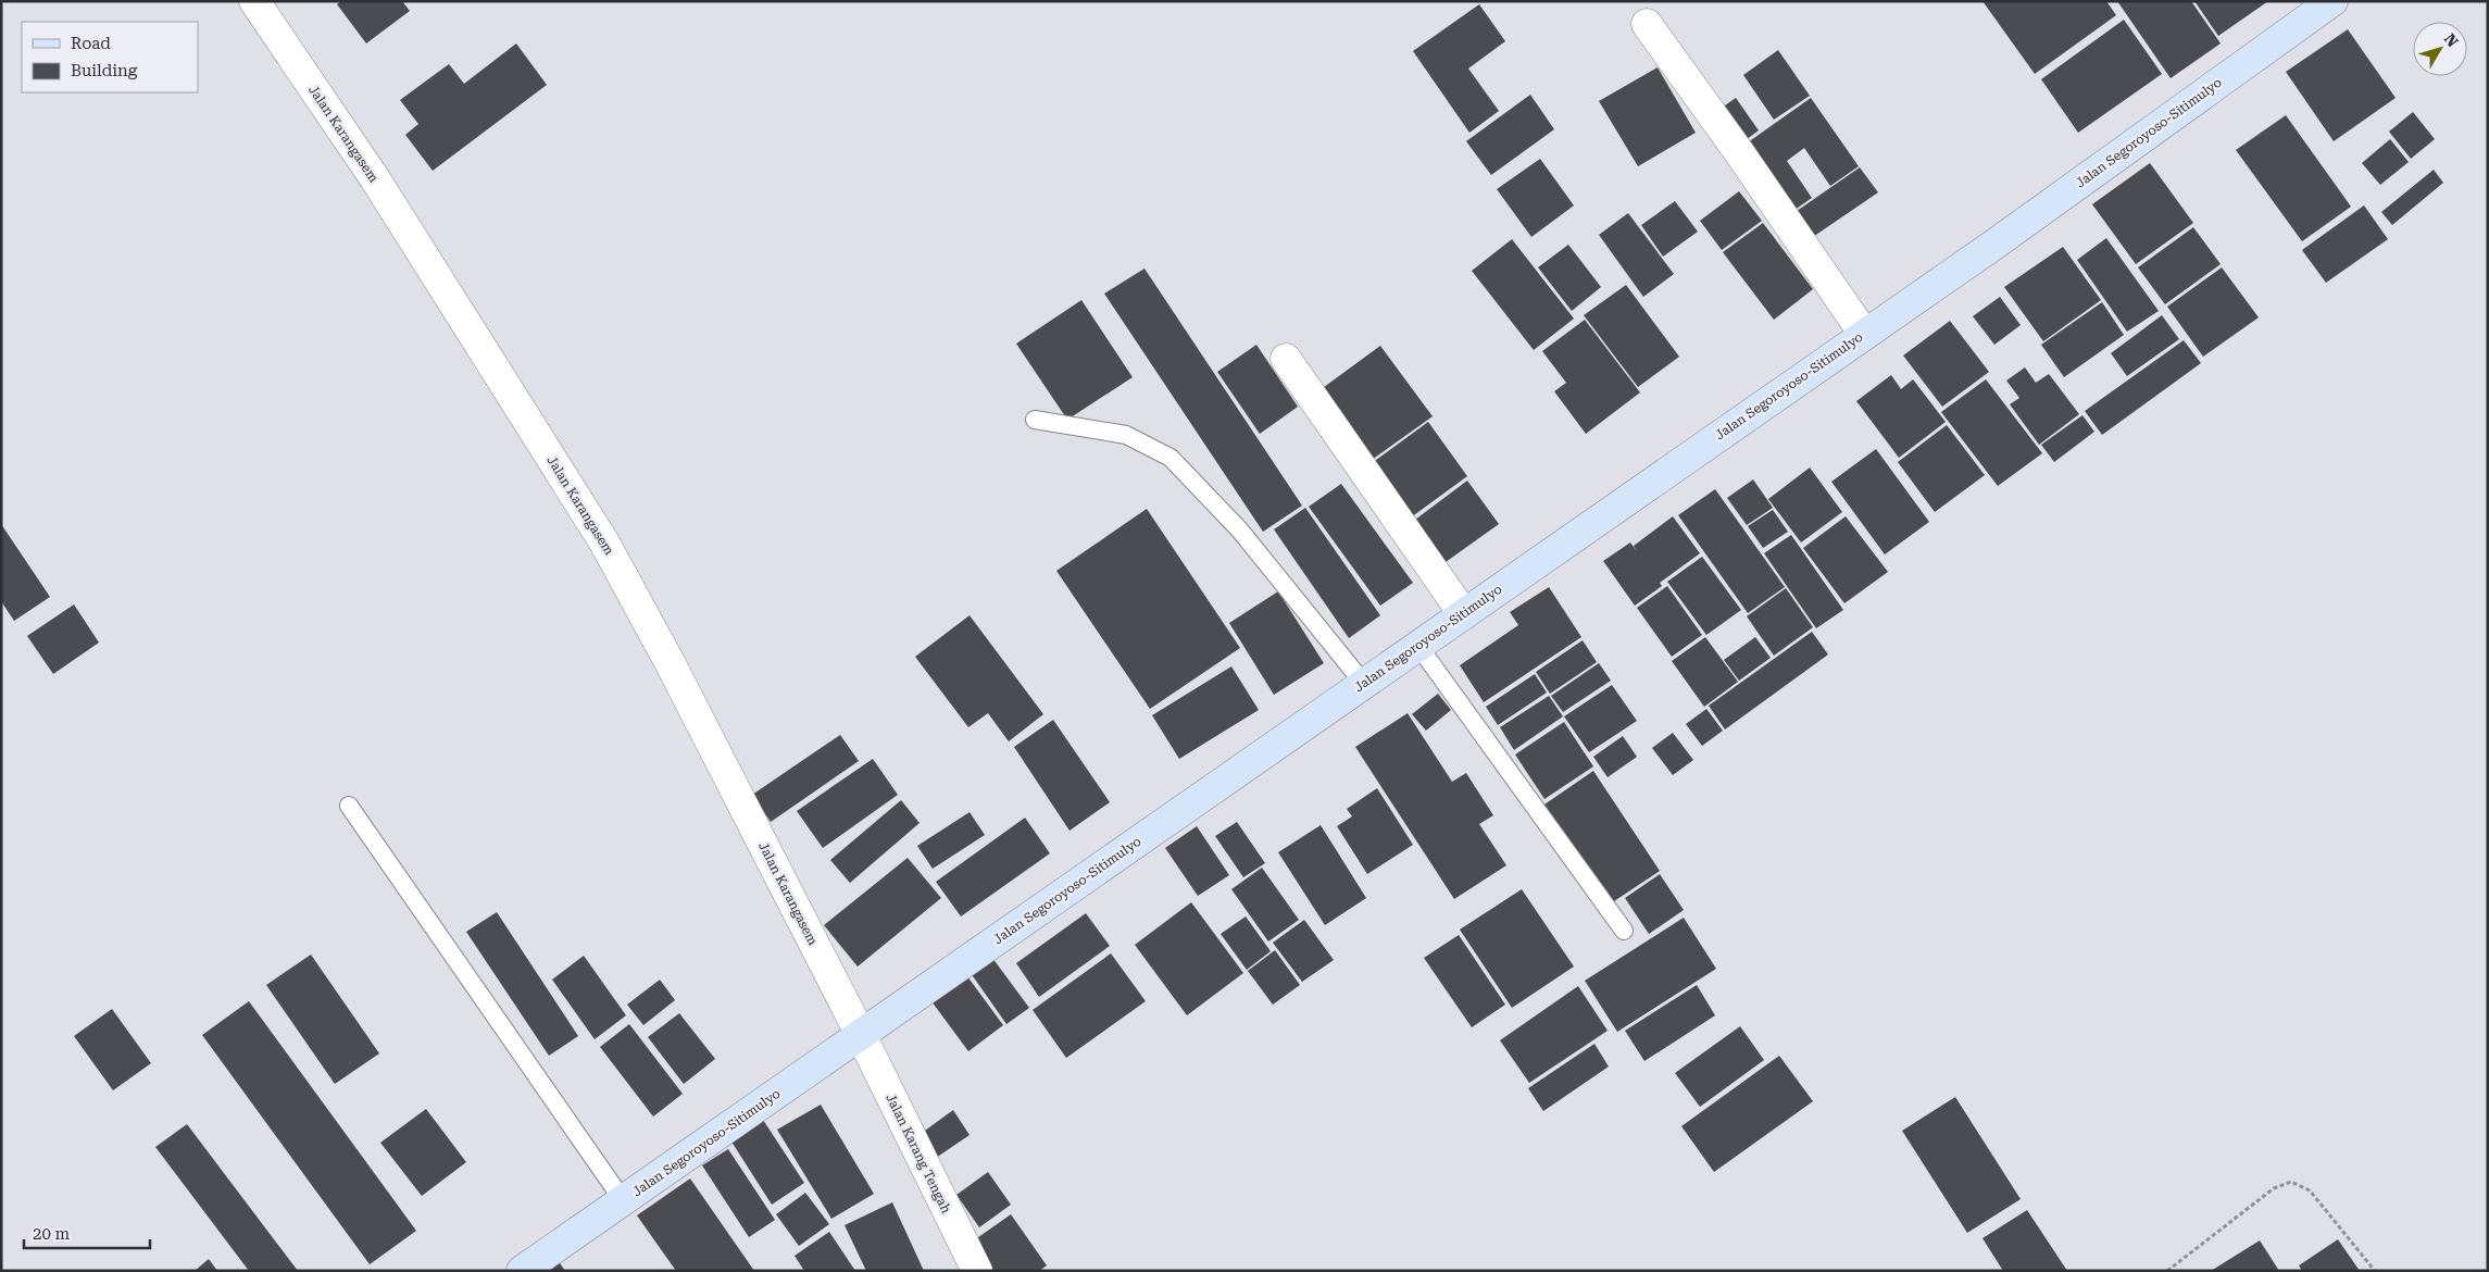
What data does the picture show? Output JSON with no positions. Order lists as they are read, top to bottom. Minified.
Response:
{"streets":{"main road":["Jalan Segoroyoso-Sitimulyo"],"street":["Jalan Karangasem","Jalan Karang Tengah"]},"crossings":[["Jalan Segoroyoso-Sitimulyo","Jalan Karangasem"],["Jalan Segoroyoso-Sitimulyo","Jalan Karang Tengah"],["Jalan Karangasem","Jalan Karang Tengah"]],"legend":["Road","Building"],"scale_bar":"20 m","north":"top right"}
